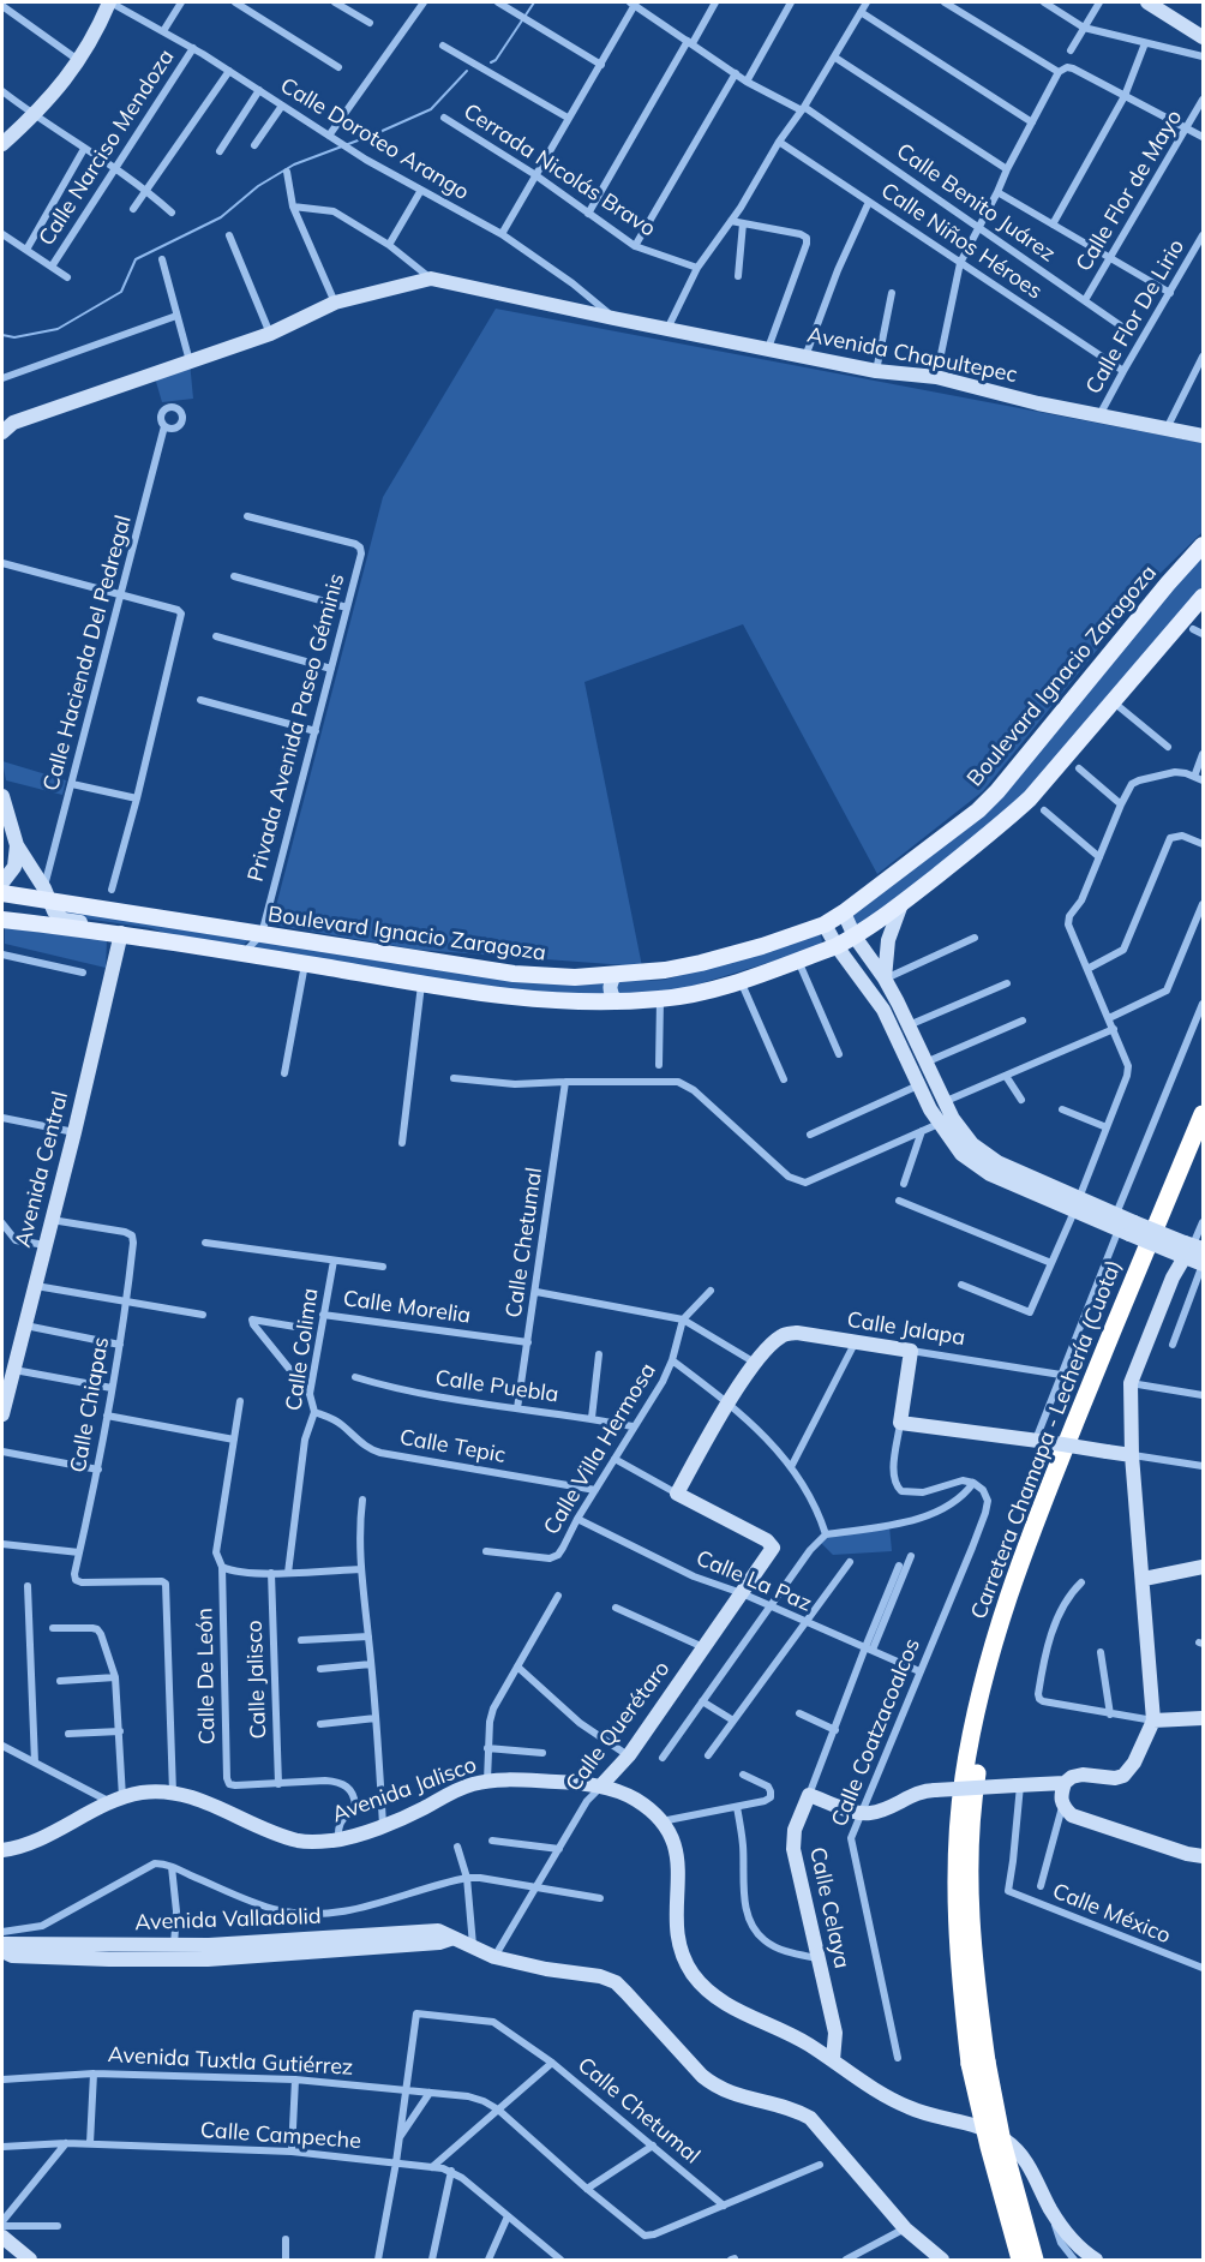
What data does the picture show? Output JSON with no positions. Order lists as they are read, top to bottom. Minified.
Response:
{"streets":{"highway":["Carretera Chamapa - Lechería (Cuota)"],"main road":["Boulevard Ignacio Zaragoza"],"street":["Calle Doroteo Arango","Calle Narciso Mendoza","Cerrada Nicolás Bravo","Calle Flor de Mayo","Calle Benito Juárez","Calle Niños Héroes","Calle Flor De Lirio","Avenida Chapultepec","Calle Hacienda Del Pedregal","Privada Avenida Paseo Géminis","Avenida Central","Calle Chetumal","Calle Morelia","Calle Jalapa","Calle Colima","Calle Puebla","Calle Chiapas","Calle Tepic","Calle Villa Hermosa","Calle La Paz","Calle De León","Calle Jalisco","Calle Querétaro","Calle Coatzacoalcos","Avenida Jalisco","Calle Celaya","Calle México","Avenida Valladolid","Avenida Tuxtla Gutiérrez","Calle Campeche"]},"crossings":[["Calle Doroteo Arango","Calle Narciso Mendoza"],["Calle Doroteo Arango","Avenida Chapultepec"],["Calle Flor de Mayo","Calle Benito Juárez"],["Calle Niños Héroes","Calle Flor De Lirio"],["Calle Flor De Lirio","Avenida Chapultepec"],["Calle Hacienda Del Pedregal","Boulevard Ignacio Zaragoza"],["Boulevard Ignacio Zaragoza","Privada Avenida Paseo Géminis"],["Boulevard Ignacio Zaragoza","Avenida Central"],["Avenida Central","Calle Chiapas"],["Calle Chetumal","Calle Morelia"],["Calle Chetumal","Calle Puebla"],["Calle Chetumal","Avenida Tuxtla Gutiérrez"],["Calle Chetumal","Calle Campeche"],["Calle Morelia","Calle Colima"],["Calle Colima","Calle Tepic"],["Calle Puebla","Calle Villa Hermosa"],["Calle Chiapas","Avenida Jalisco"],["Calle Tepic","Calle Villa Hermosa"],["Calle Villa Hermosa","Calle La Paz"],["Calle La Paz","Calle Querétaro"],["Calle La Paz","Calle Coatzacoalcos"],["Calle La Paz","Calle Celaya"],["Calle De León","Calle Jalisco"],["Calle Querétaro","Avenida Jalisco"],["Calle Querétaro","Avenida Valladolid"],["Avenida Jalisco","Calle Celaya"]]}
